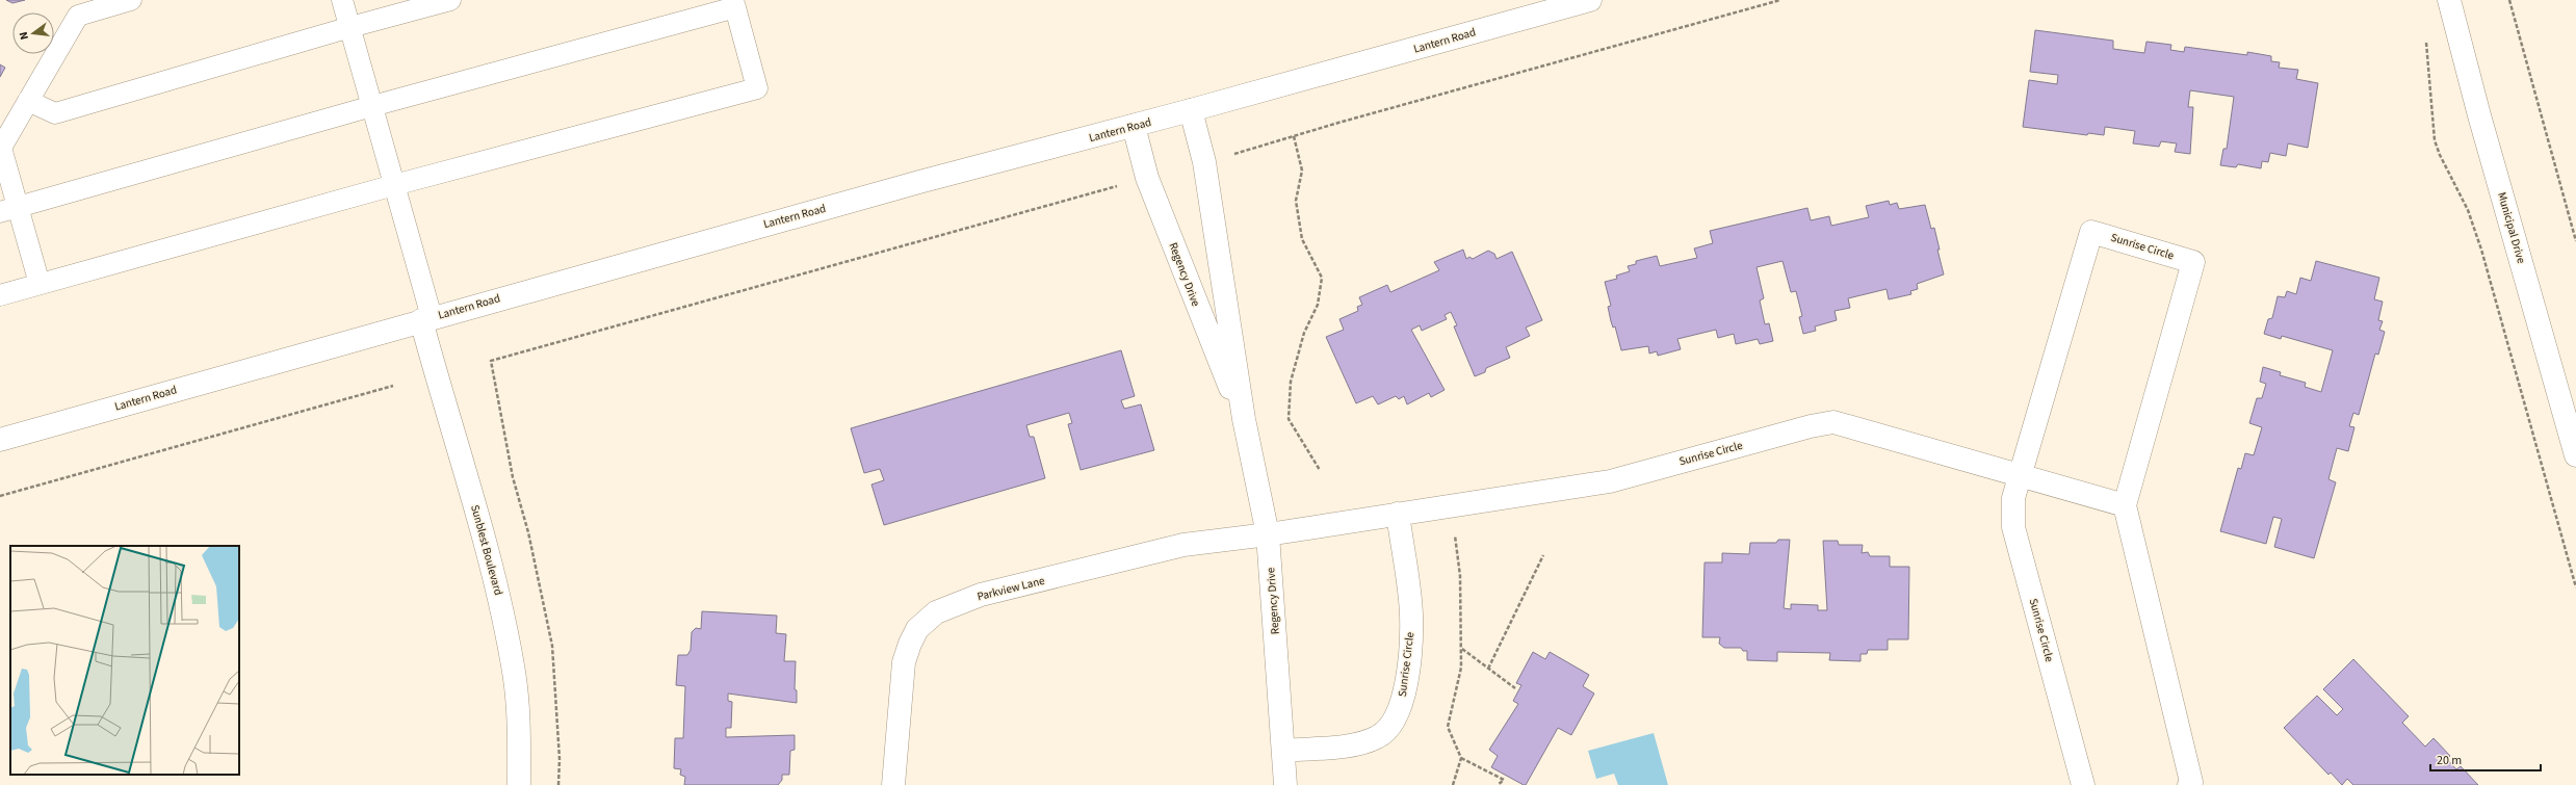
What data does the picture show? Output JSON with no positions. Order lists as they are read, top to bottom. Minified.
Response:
{"streets":{"street":["Lantern Road","Municipal Drive","Sunrise Circle","Regency Drive","Sunblest Boulevard","Parkview Lane"]},"crossings":[["Lantern Road","Regency Drive"],["Lantern Road","Sunblest Boulevard"],["Sunrise Circle","Regency Drive"],["Sunrise Circle","Parkview Lane"],["Regency Drive","Parkview Lane"]],"scale_bar":"20 m","north":"left"}
